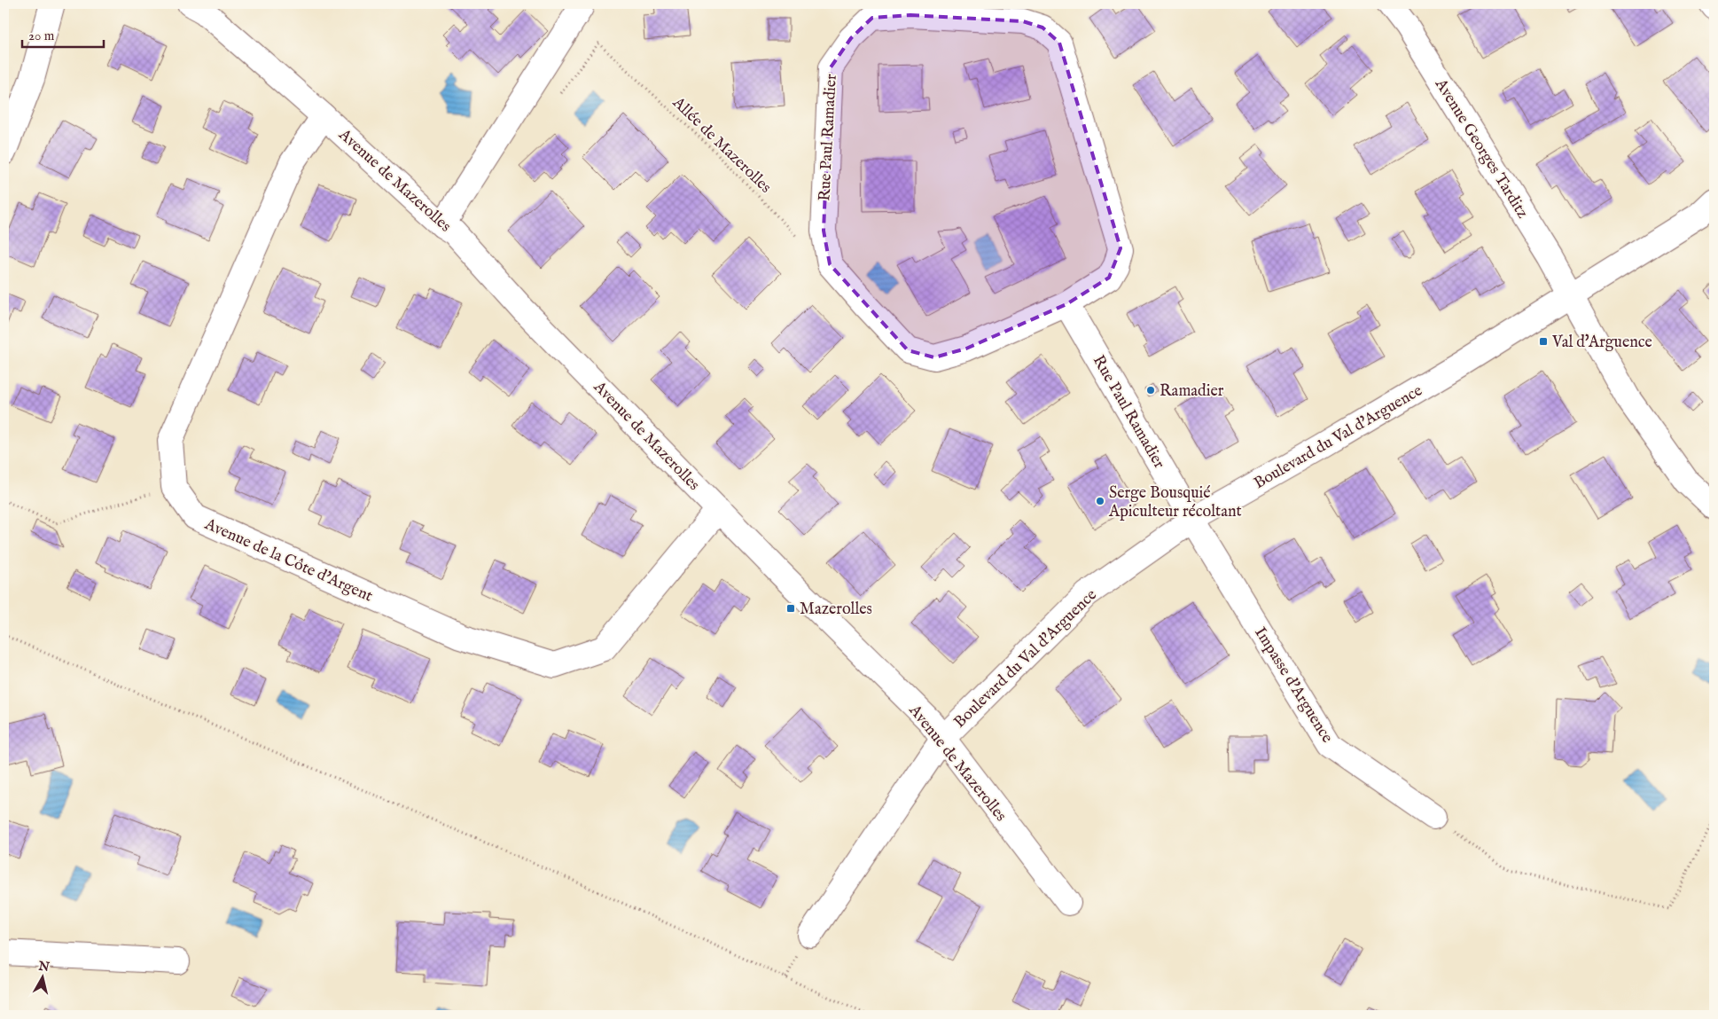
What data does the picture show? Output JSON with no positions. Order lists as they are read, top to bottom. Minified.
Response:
{"streets":{"street":["Rue Paul Ramadier","Avenue Georges Tarditz","Avenue de Mazerolles","Boulevard du Val d'Arguence","Avenue de la Côte d'Argent","Impasse d'Arguence"],"path":["Allée de Mazerolles"]},"crossings":[["Rue Paul Ramadier","Boulevard du Val d'Arguence"],["Rue Paul Ramadier","Impasse d'Arguence"],["Avenue Georges Tarditz","Boulevard du Val d'Arguence"],["Avenue de Mazerolles","Boulevard du Val d'Arguence"],["Avenue de Mazerolles","Avenue de la Côte d'Argent"],["Boulevard du Val d'Arguence","Impasse d'Arguence"]],"places":{"transit":["Val d'Arguence","Mazerolles"],"other":["Ramadier","Serge Bousquié Apiculteur récoltant"]},"scale_bar":"20 m","north":"top"}
